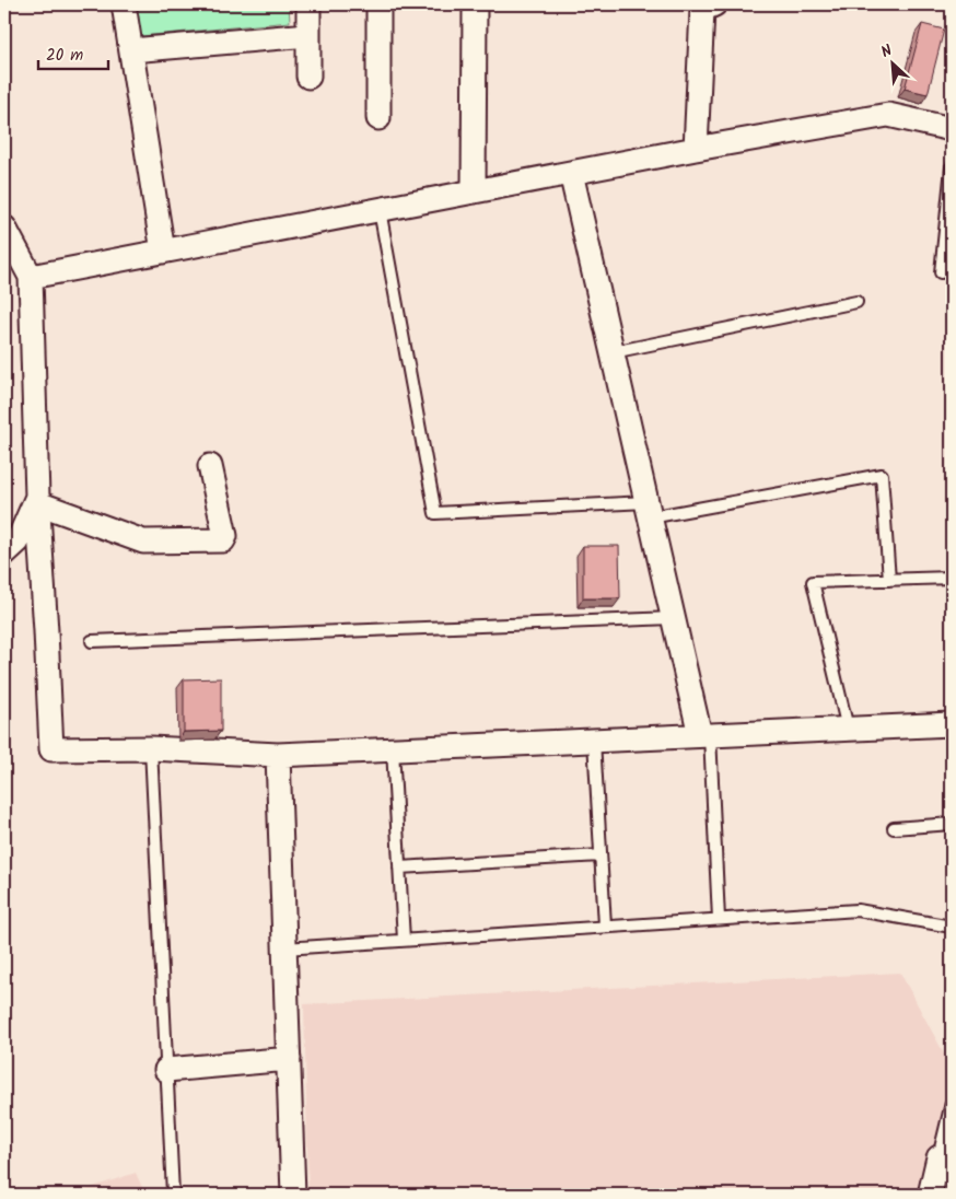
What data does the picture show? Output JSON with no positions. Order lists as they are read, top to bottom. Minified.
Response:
{"scale_bar":"20 m","north":"top left"}
